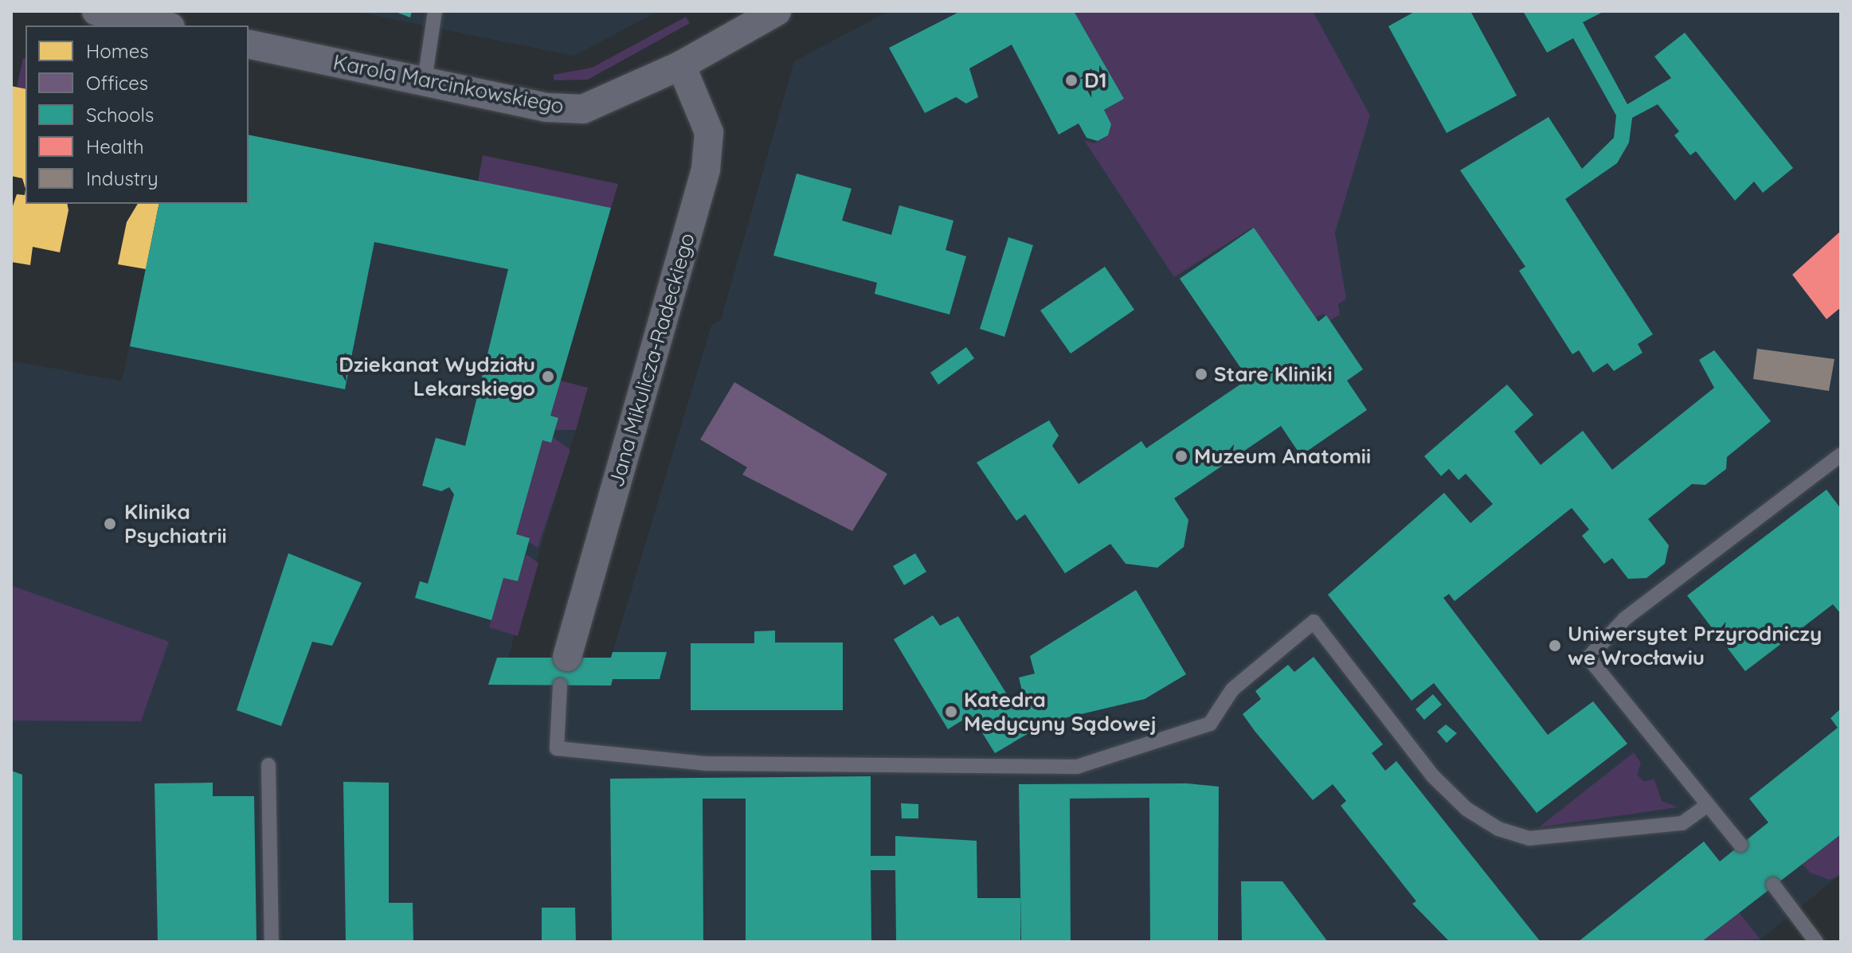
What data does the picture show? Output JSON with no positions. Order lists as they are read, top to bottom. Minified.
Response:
{"streets":{"street":["Karola Marcinkowskiego","Jana Mikulicza-Radeckiego"]},"crossings":[["Karola Marcinkowskiego","Jana Mikulicza-Radeckiego"]],"places":["D1","Stare Kliniki","Dziekanat Wydziału Lekarskiego","Muzeum Anatomii","Klinika Psychiatrii","Uniwersytet Przyrodniczy we Wrocławiu","Katedra Medycyny Sądowej"],"legend":["Homes","Offices","Schools","Health","Industry"]}
